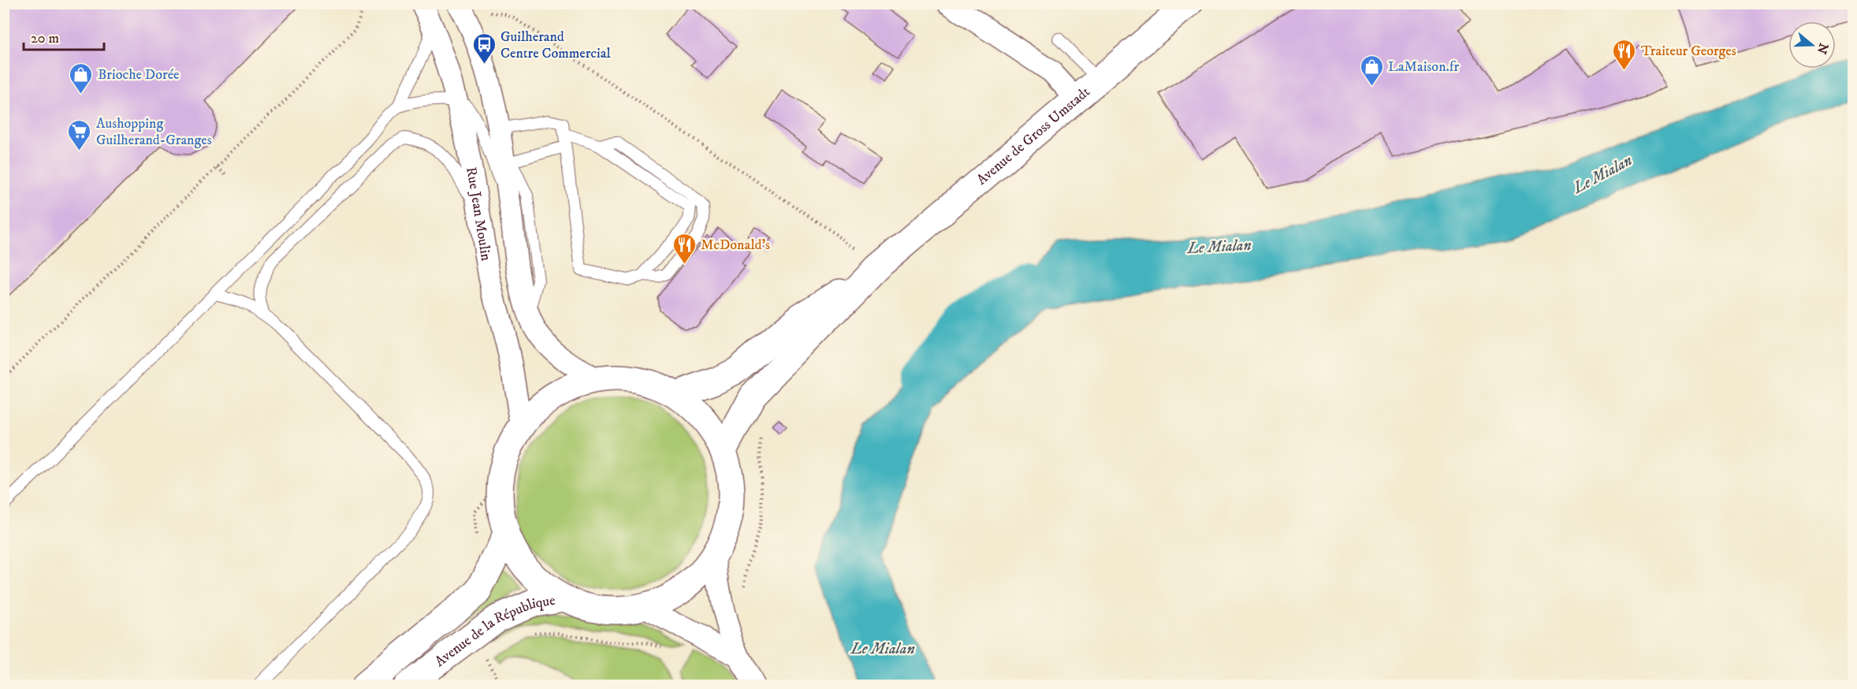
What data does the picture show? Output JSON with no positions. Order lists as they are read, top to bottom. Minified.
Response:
{"streets":{"main road":["Avenue de Gross Umstadt","Avenue de la République"],"street":["Rue Jean Moulin"]},"water":["Le Mialan"],"places":{"bus stop":["Guilherand Centre Commercial"],"restaurant":["Traiteur Georges","McDonald's"],"shop":["LaMaison.fr","Brioche Dorée"],"supermarket":["Aushopping Guilherand-Granges"]},"scale_bar":"20 m","north":"right"}
